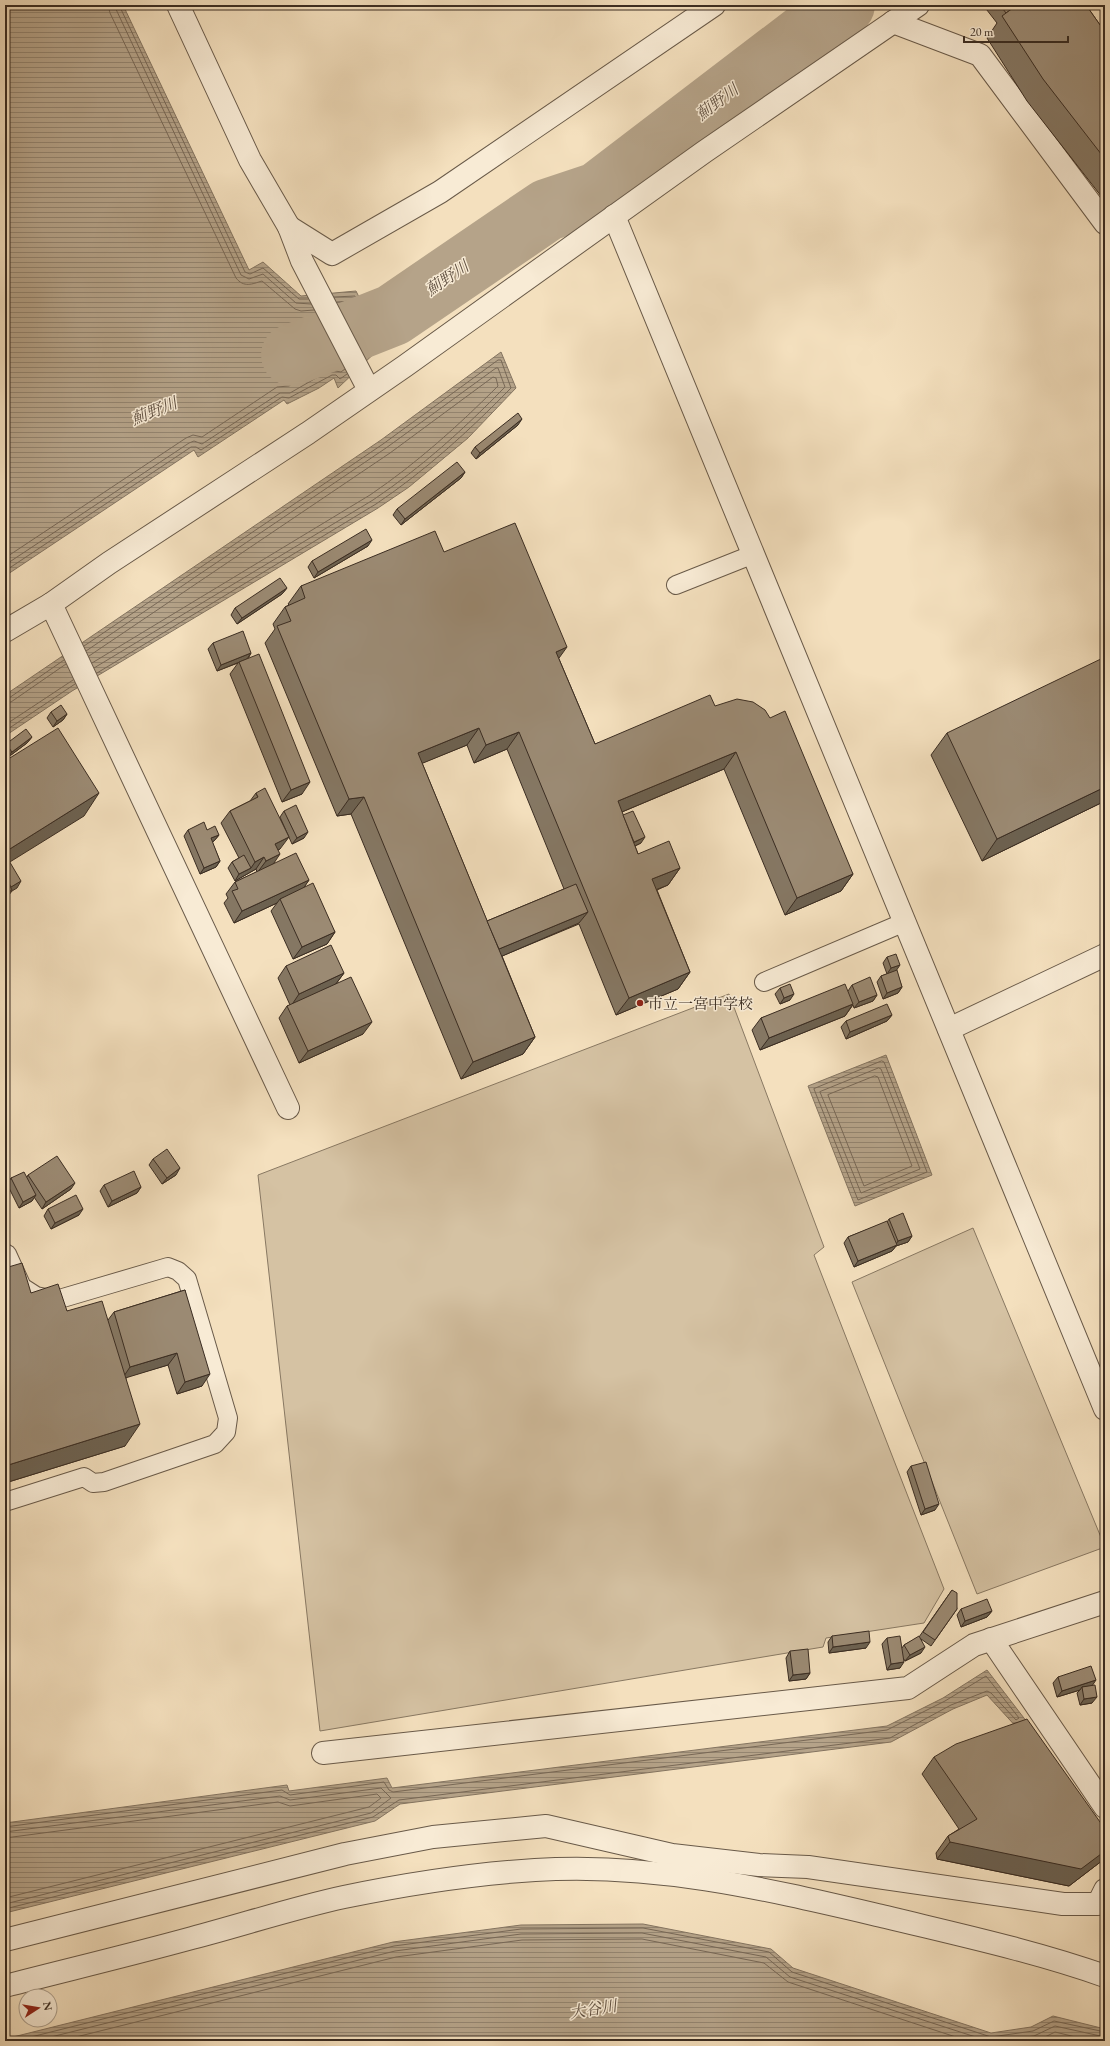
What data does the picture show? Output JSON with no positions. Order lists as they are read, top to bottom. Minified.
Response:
{"water":["薊野川","大谷川"],"places":["市立一宮中学校"],"scale_bar":"20 m","north":"right"}
